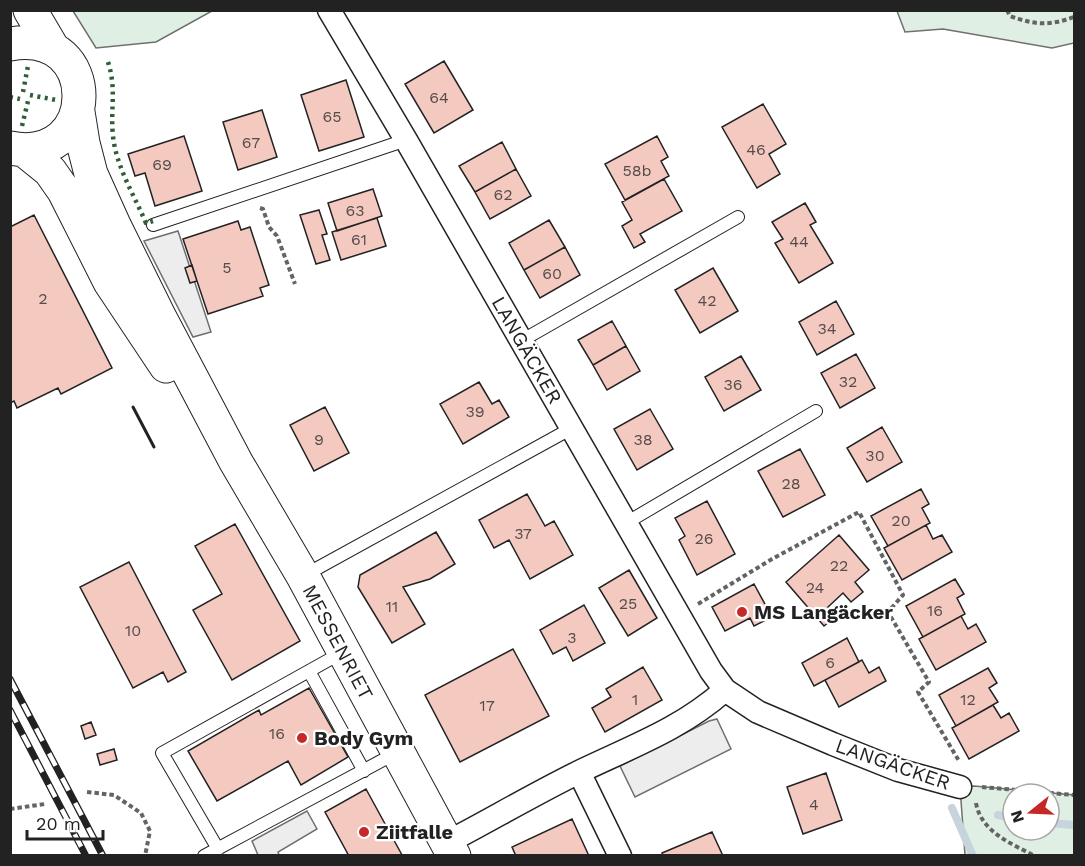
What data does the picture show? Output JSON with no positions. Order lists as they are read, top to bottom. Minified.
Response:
{"streets":{"main road":["MESSENRIET"],"street":["LANGÄCKER"]},"places":["MS Langäcker","Body Gym","Ziitfalle"],"house_numbers":["64","65","67","46","69","58b","62","63","61","44","5","60","2","42","34","32","36","39","9","38","30","28","20","37","26","22","24","25","11","16","10","3","6","1","12","17","16","4"],"scale_bar":"20 m","north":"left"}
